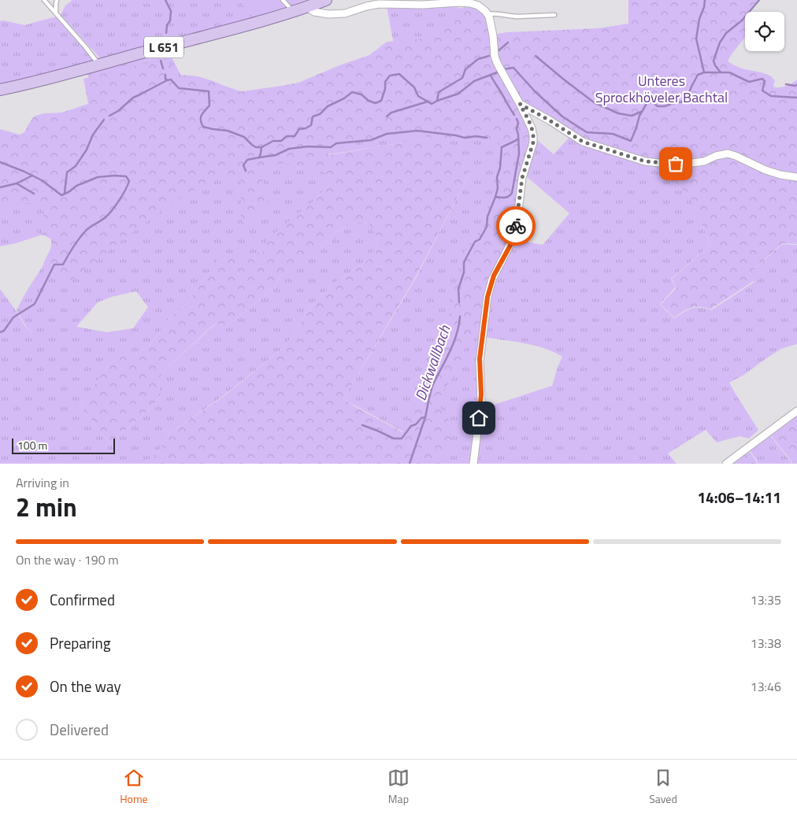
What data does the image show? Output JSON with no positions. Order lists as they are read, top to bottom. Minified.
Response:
{"streets":{"main road":["L 651"]},"water":["Dickwallbach"],"parks":["Unteres Sprockhöveler Bachtal"],"scale_bar":"100 m","page":{"scale":"100 m","heading":["2 min","Arriving in","14:06–14:11"],"bar":"On the way · 190 m","list":[["Confirmed","13:35"],["Preparing","13:38"],["On the way","13:46"],"Delivered"],"tabs":["Home","Map","Saved"]}}
